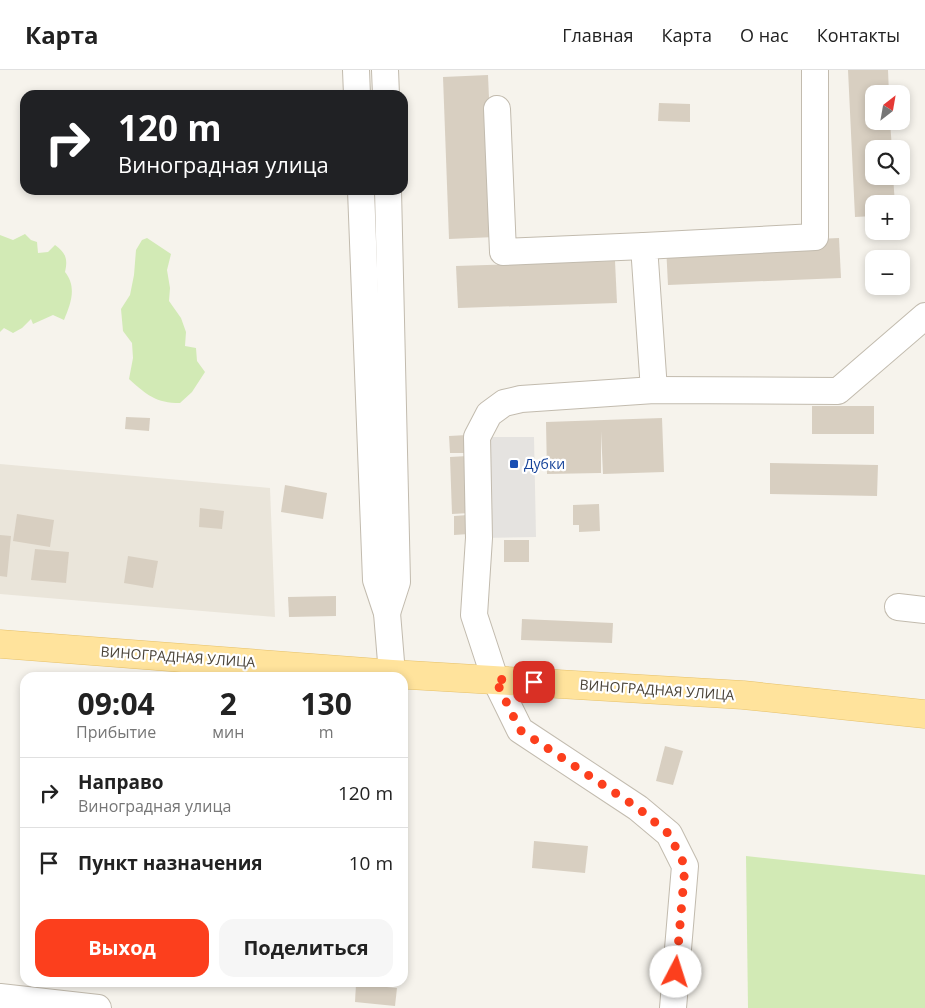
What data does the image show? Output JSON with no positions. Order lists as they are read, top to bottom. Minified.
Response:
{"streets":{"main road":["ВИНОГРАДНАЯ УЛИЦА"]},"places":{"transit":["Дубки"]},"north":"top right","page":{"header":"Карта","nav":["Главная","Карта","О нас","Контакты"],"map_buttons":["+","−"],"turn":["120 m","Виноградная улица"],"eta":["09:04","Прибытие","2","мин","130","m"],"list":[{"name":"Направо","note":"Виноградная улица","value":"120 m"},{"name":"Пункт назначения","value":"10 m"}],"buttons":["Выход","Поделиться"]}}
